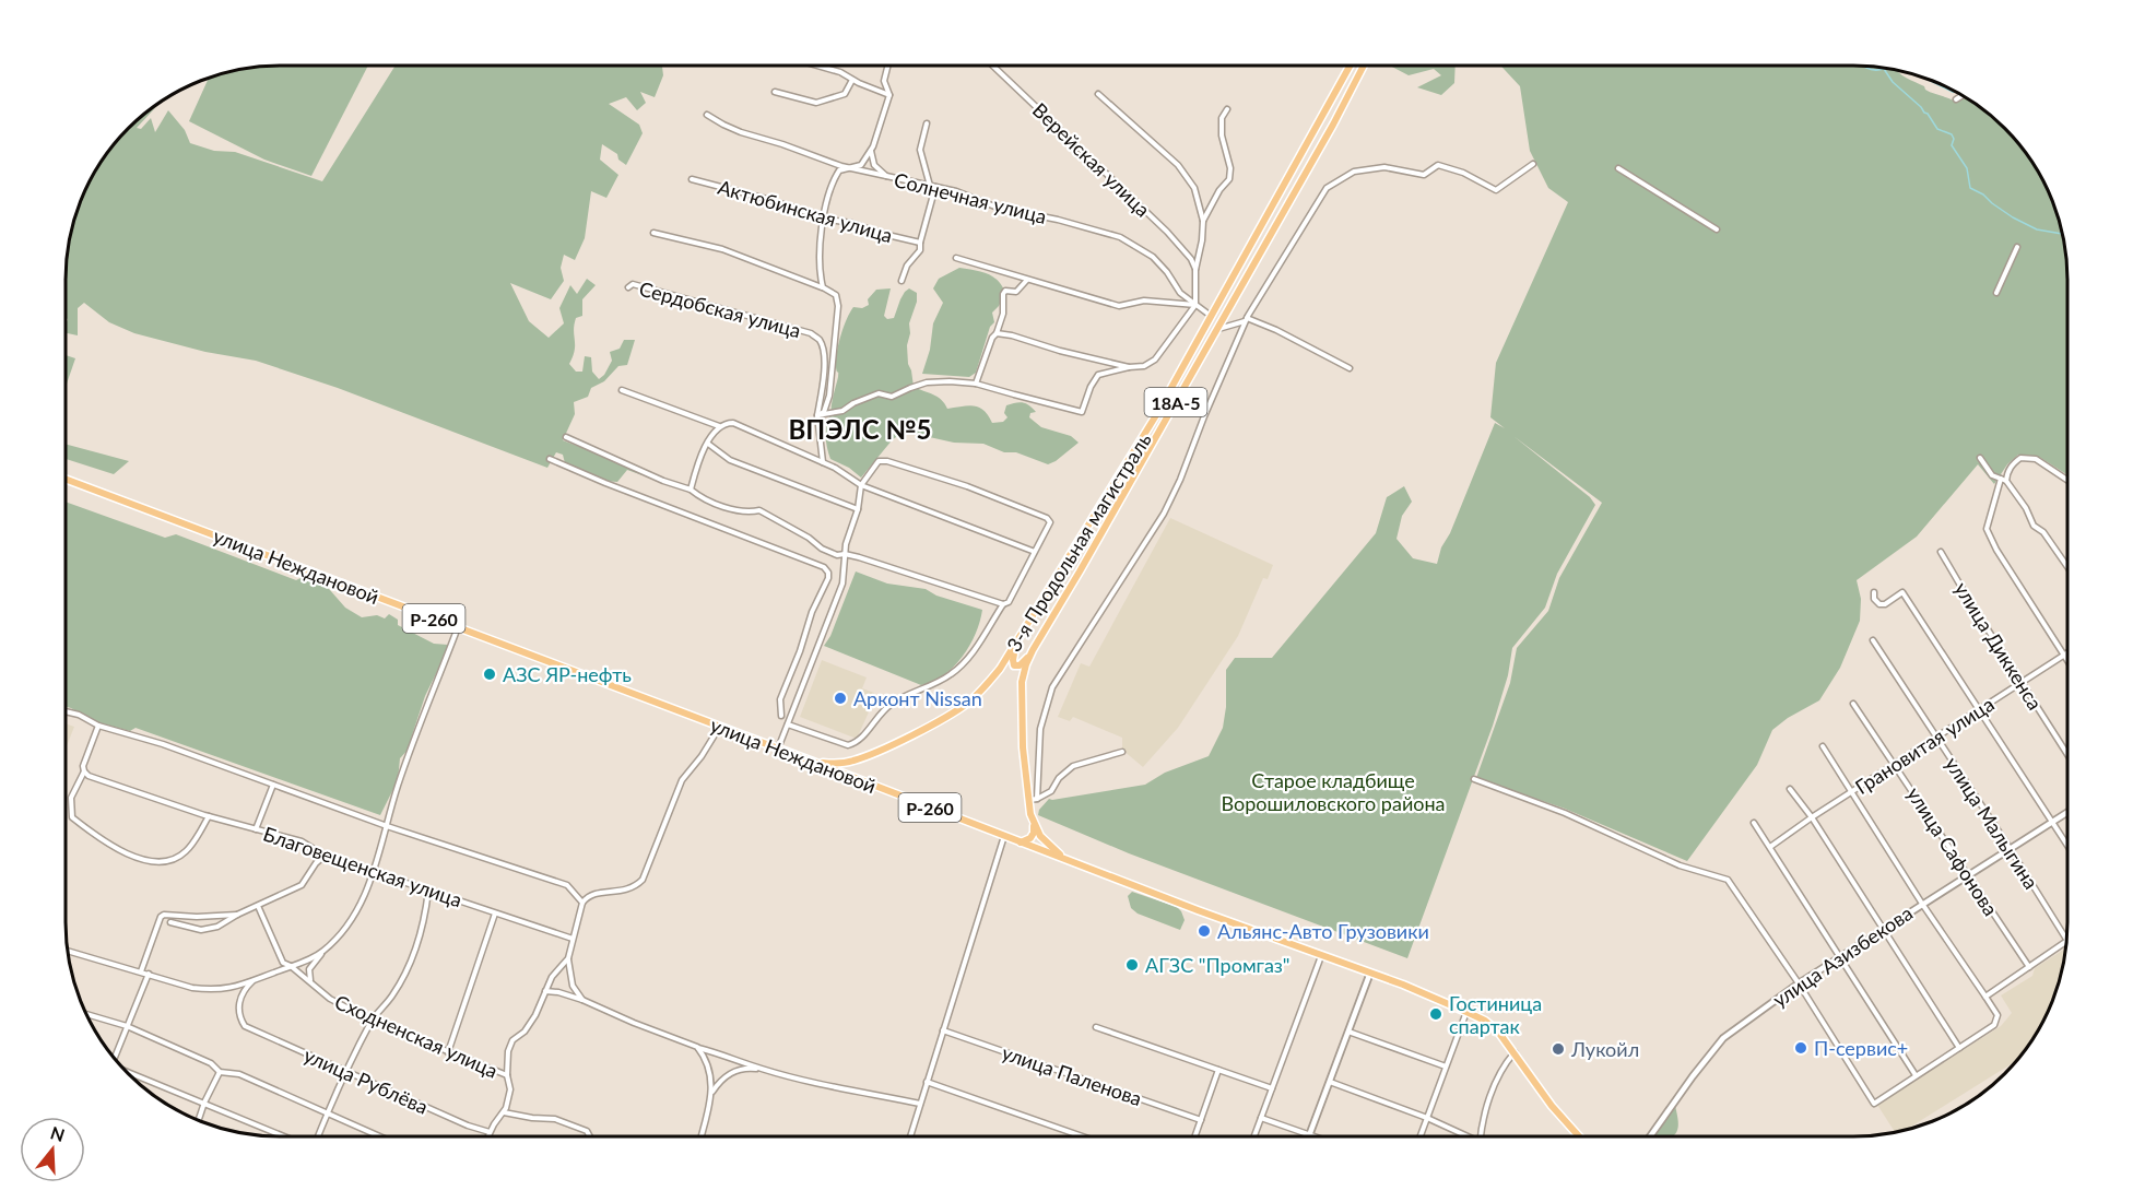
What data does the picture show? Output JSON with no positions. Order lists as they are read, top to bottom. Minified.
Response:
{"streets":{"highway":["18А-5","3-я Продольная магистраль","улица Неждановой","Р-260"],"main road":["улица Азизбекова"],"street":["Верейская улица","Солнечная улица","Актюбинская улица","Сердобская улица","улица Диккенса","Грановитая улица","улица Малыгина","улица Сафонова","Благовещенская улица","Сходненская улица","улица Паленова","улица Рублёва"]},"crossings":[["Солнечная улица","3-я Продольная магистраль"],["3-я Продольная магистраль","улица Неждановой"],["улица Диккенса","Грановитая улица"],["Грановитая улица","улица Малыгина"],["Грановитая улица","улица Сафонова"],["улица Малыгина","улица Азизбекова"],["улица Сафонова","улица Азизбекова"]],"districts":["ВПЭЛС №5"],"parks":["Старое кладбище Ворошиловского района"],"places":["АЗС ЯР-нефть","Арконт Nissan","Альянс-Авто Грузовики","АГЗС \"Промгаз\"","Гостиница спартак","П-сервис+","Лукойл"],"north":"top"}
